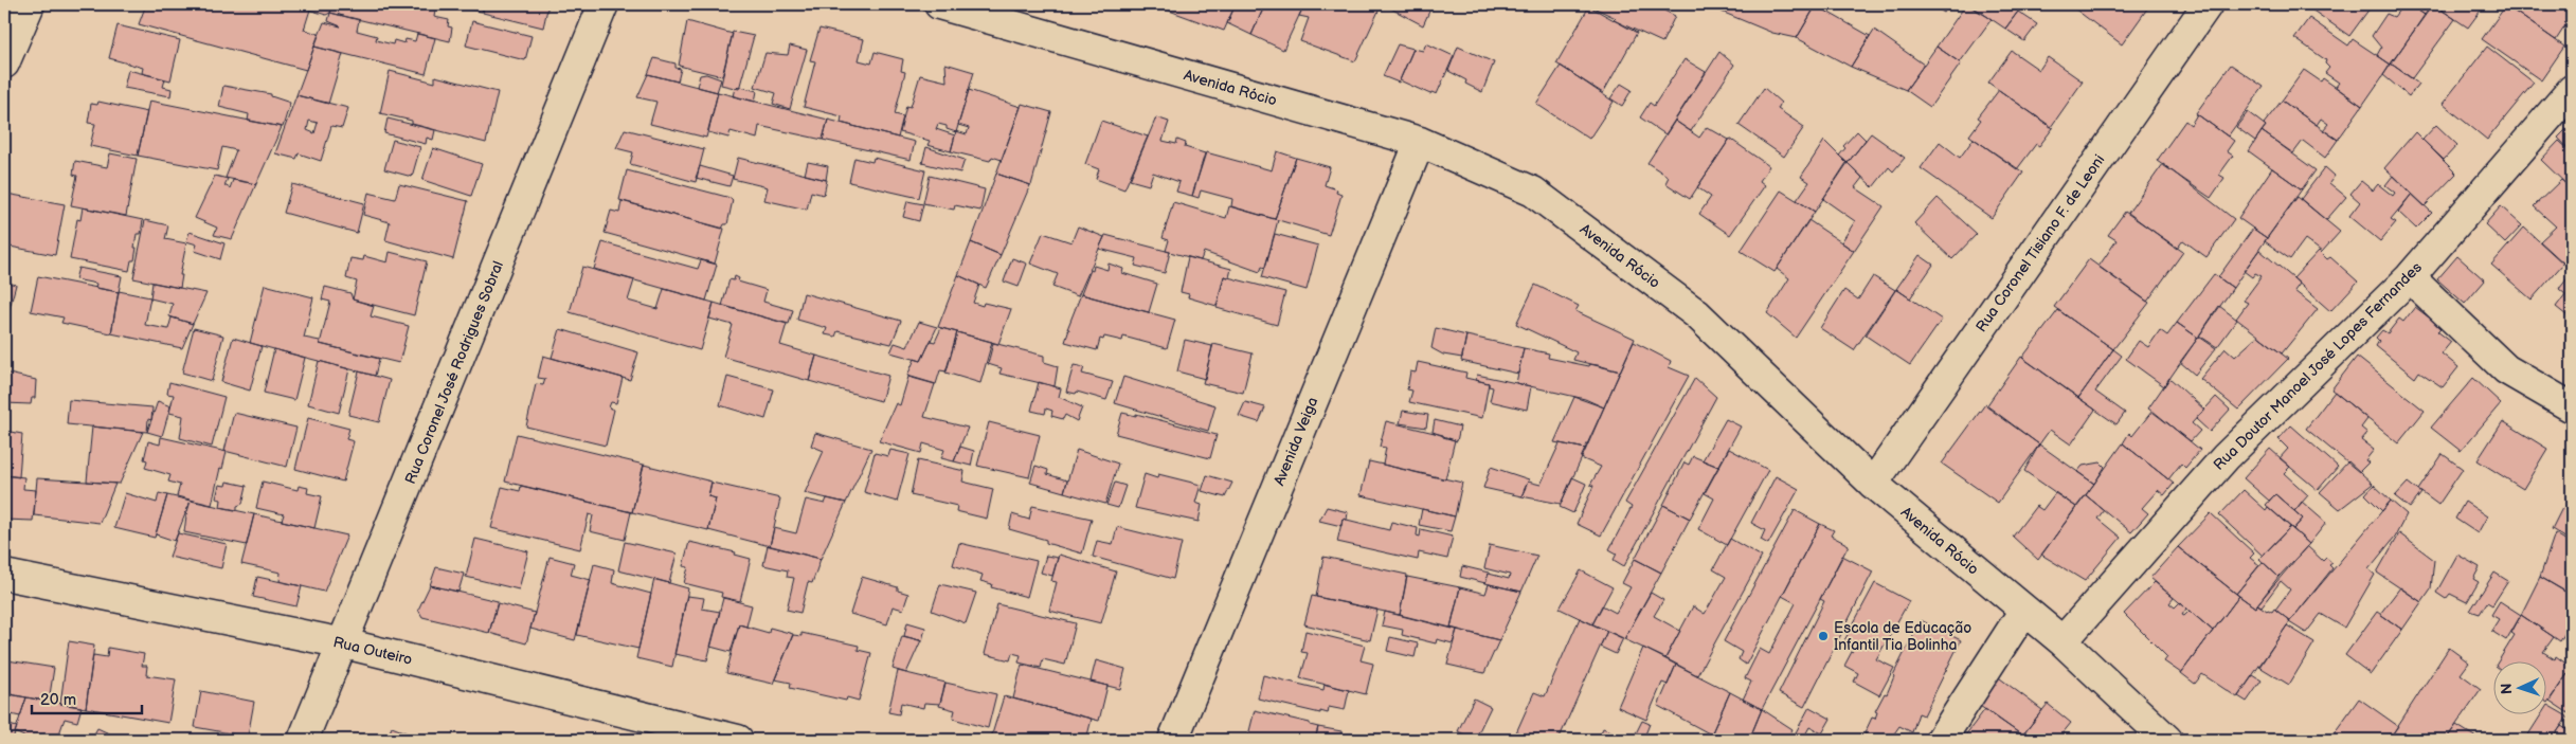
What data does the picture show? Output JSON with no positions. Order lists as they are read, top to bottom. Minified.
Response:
{"streets":{"street":["Avenida Rócio","Rua Coronel Tisiano F. de Leoni","Rua Doutor Manoel José Lopes Fernandes","Rua Coronel José Rodrigues Sobral","Avenida Veiga","Rua Outeiro"]},"crossings":[["Avenida Rócio","Rua Coronel Tisiano F. de Leoni"],["Avenida Rócio","Rua Doutor Manoel José Lopes Fernandes"],["Avenida Rócio","Avenida Veiga"],["Rua Coronel José Rodrigues Sobral","Rua Outeiro"]],"places":["Escola de Educação Infantil Tia Bolinha"],"scale_bar":"20 m","north":"left"}
